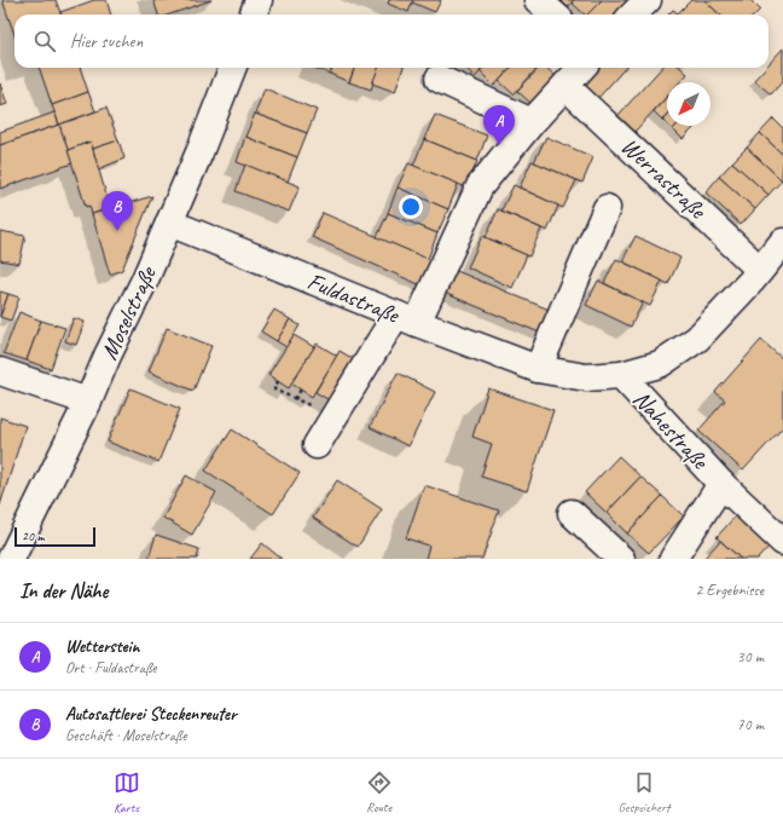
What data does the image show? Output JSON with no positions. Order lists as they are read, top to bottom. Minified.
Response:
{"streets":{"street":["Werrastraße","Fuldastraße","Moselstraße","Nahestraße"]},"crossings":[["Werrastraße","Fuldastraße"],["Fuldastraße","Moselstraße"],["Fuldastraße","Nahestraße"]],"scale_bar":"20 m","north":"bottom left","page":{"search":"Hier suchen","pins":["A","B"],"scale":"20 m","heading":["In der Nähe","2 Ergebnisse"],"list":[{"mark":"A","name":"Wetterstein","note":"Ort · Fuldastraße","value":"30 m"},{"mark":"B","name":"Autosattlerei Steckenreuter","note":"Geschäft · Moselstraße","value":"70 m"}],"nav":["Karte","Route","Gespeichert"]}}
